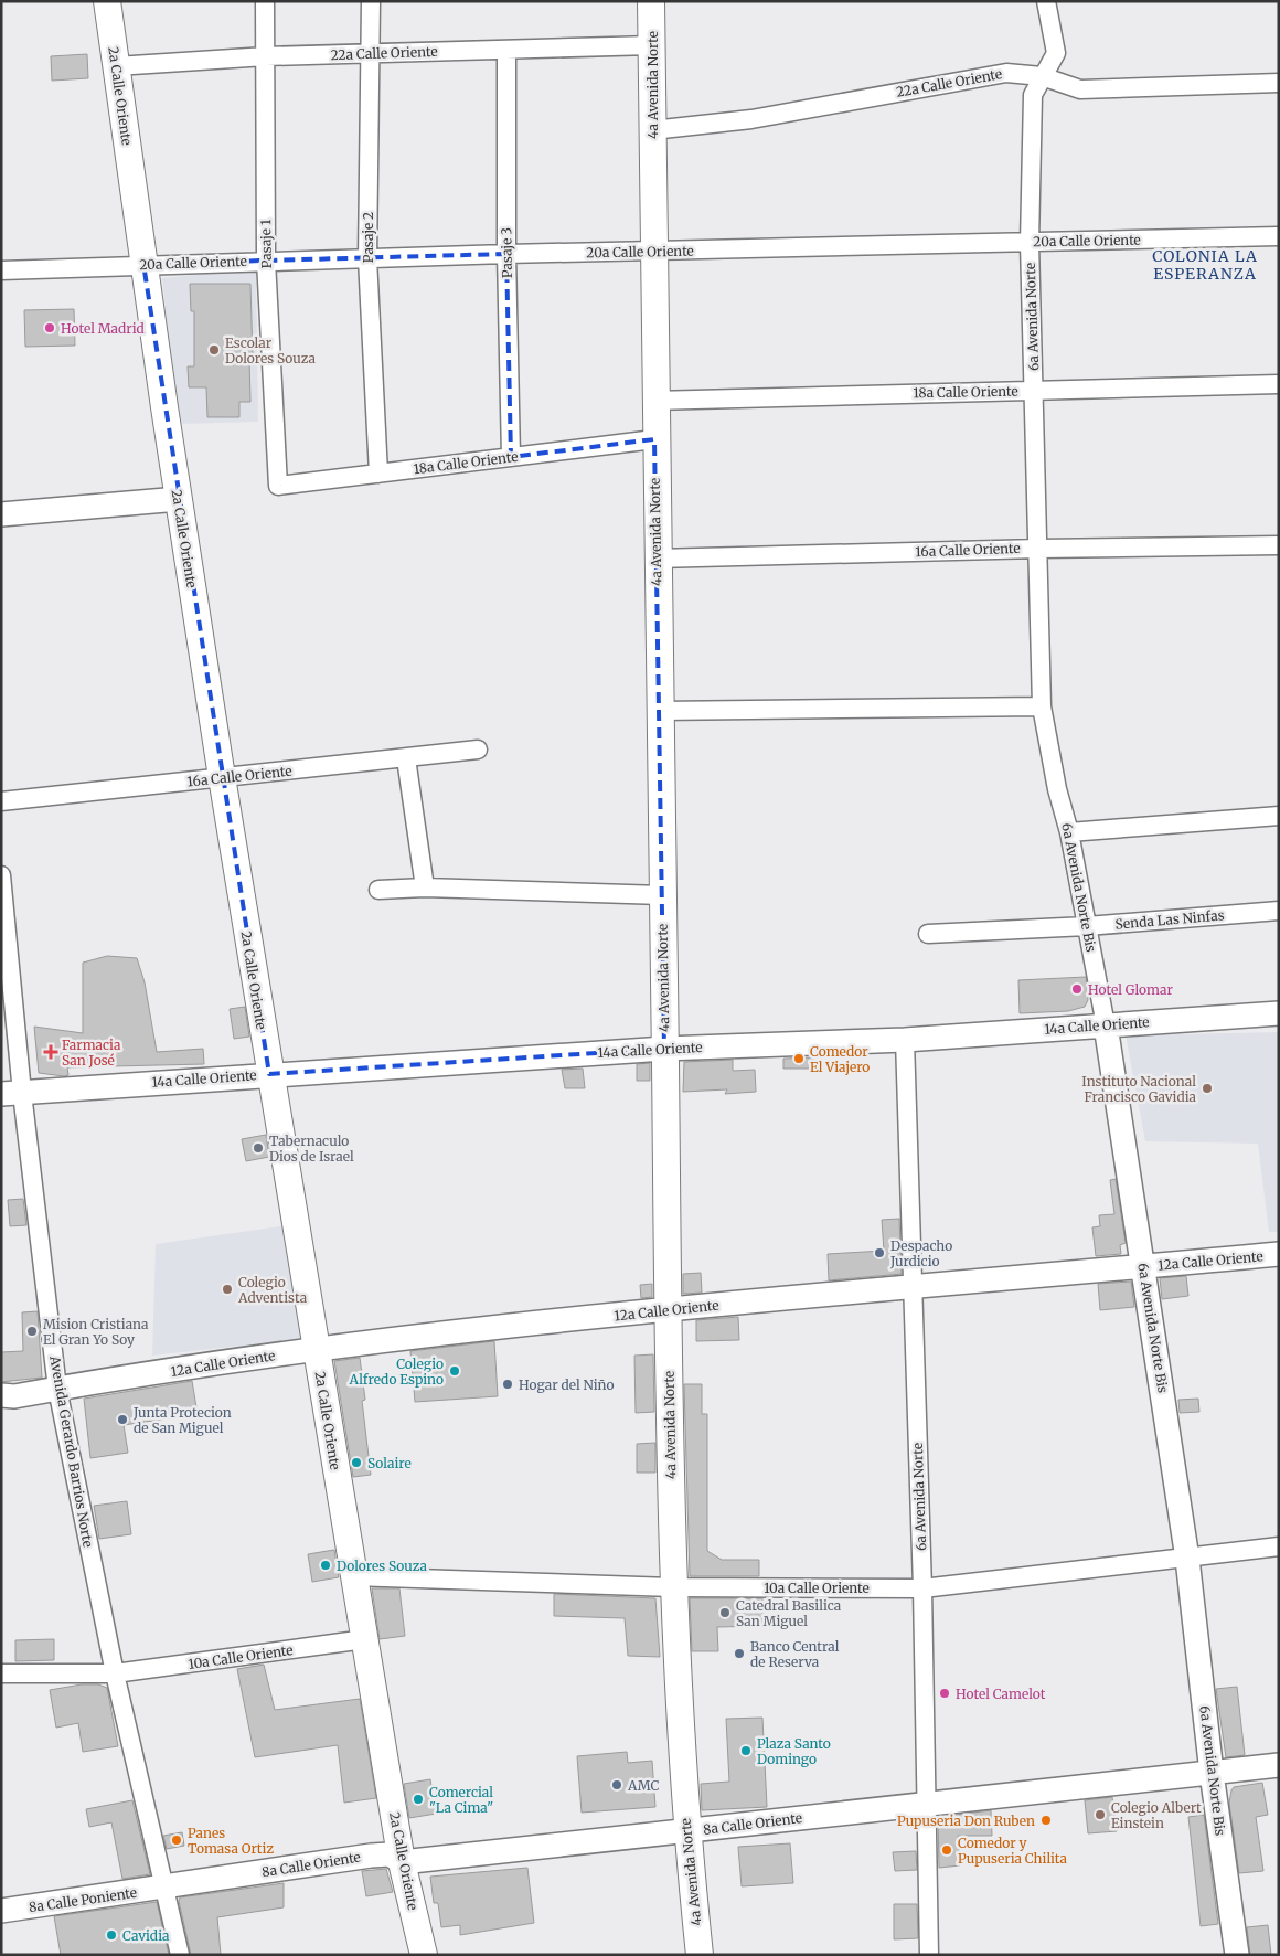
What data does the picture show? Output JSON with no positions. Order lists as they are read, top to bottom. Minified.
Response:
{"streets":{"main road":["4a Avenida Norte","2a Calle Oriente"],"street":["22a Calle Oriente","Pasaje 2","20a Calle Oriente","Pasaje 1","Pasaje 3","6a Avenida Norte","18a Calle Oriente","16a Calle Oriente","6a Avenida Norte Bis","Senda Las Ninfas","14a Calle Oriente","12a Calle Oriente","Avenida Gerardo Barrios Norte","10a Calle Oriente","8a Calle Oriente","8a Calle Poniente"]},"crossings":[["22a Calle Oriente","4a Avenida Norte"],["22a Calle Oriente","2a Calle Oriente"],["22a Calle Oriente","Pasaje 2"],["22a Calle Oriente","Pasaje 1"],["22a Calle Oriente","Pasaje 3"],["22a Calle Oriente","6a Avenida Norte"],["4a Avenida Norte","20a Calle Oriente"],["4a Avenida Norte","18a Calle Oriente"],["4a Avenida Norte","16a Calle Oriente"],["4a Avenida Norte","14a Calle Oriente"],["4a Avenida Norte","12a Calle Oriente"],["4a Avenida Norte","10a Calle Oriente"],["4a Avenida Norte","8a Calle Oriente"],["2a Calle Oriente","20a Calle Oriente"],["2a Calle Oriente","16a Calle Oriente"],["2a Calle Oriente","14a Calle Oriente"],["2a Calle Oriente","12a Calle Oriente"],["2a Calle Oriente","10a Calle Oriente"],["2a Calle Oriente","8a Calle Oriente"],["Pasaje 2","20a Calle Oriente"],["Pasaje 2","18a Calle Oriente"],["20a Calle Oriente","Pasaje 1"],["20a Calle Oriente","Pasaje 3"],["20a Calle Oriente","6a Avenida Norte"],["Pasaje 1","18a Calle Oriente"],["Pasaje 3","18a Calle Oriente"],["6a Avenida Norte","18a Calle Oriente"],["6a Avenida Norte","16a Calle Oriente"],["6a Avenida Norte","6a Avenida Norte Bis"],["6a Avenida Norte","14a Calle Oriente"],["6a Avenida Norte","12a Calle Oriente"],["6a Avenida Norte","10a Calle Oriente"],["6a Avenida Norte","8a Calle Oriente"],["6a Avenida Norte Bis","Senda Las Ninfas"],["6a Avenida Norte Bis","14a Calle Oriente"],["6a Avenida Norte Bis","12a Calle Oriente"],["6a Avenida Norte Bis","10a Calle Oriente"],["6a Avenida Norte Bis","8a Calle Oriente"],["14a Calle Oriente","Avenida Gerardo Barrios Norte"],["12a Calle Oriente","Avenida Gerardo Barrios Norte"],["Avenida Gerardo Barrios Norte","10a Calle Oriente"],["Avenida Gerardo Barrios Norte","8a Calle Oriente"],["Avenida Gerardo Barrios Norte","8a Calle Poniente"],["8a Calle Oriente","8a Calle Poniente"]],"districts":["COLONIA LA ESPERANZA"],"places":{"other":["Hotel Madrid","Escolar Dolores Souza","Hotel Glomar","Comedor El Viajero","Instituto Nacional Francisco Gavidia","Tabernaculo Dios de Israel","Despacho Jurdicio","Colegio Adventista","Mision Cristiana El Gran Yo Soy","Colegio Alfredo Espino","Hogar del Niño","Junta Protecion de San Miguel","Solaire","Dolores Souza","Catedral Basilica San Miguel","Banco Central de Reserva","Hotel Camelot","Plaza Santo Domingo","AMC","Comercial \"La Cima\"","Colegio Albert Einstein","Pupuseria Don Ruben","Panes Tomasa Ortiz","Comedor y Pupuseria Chilita","Cavidia"],"health":["Farmacia San José"]}}
